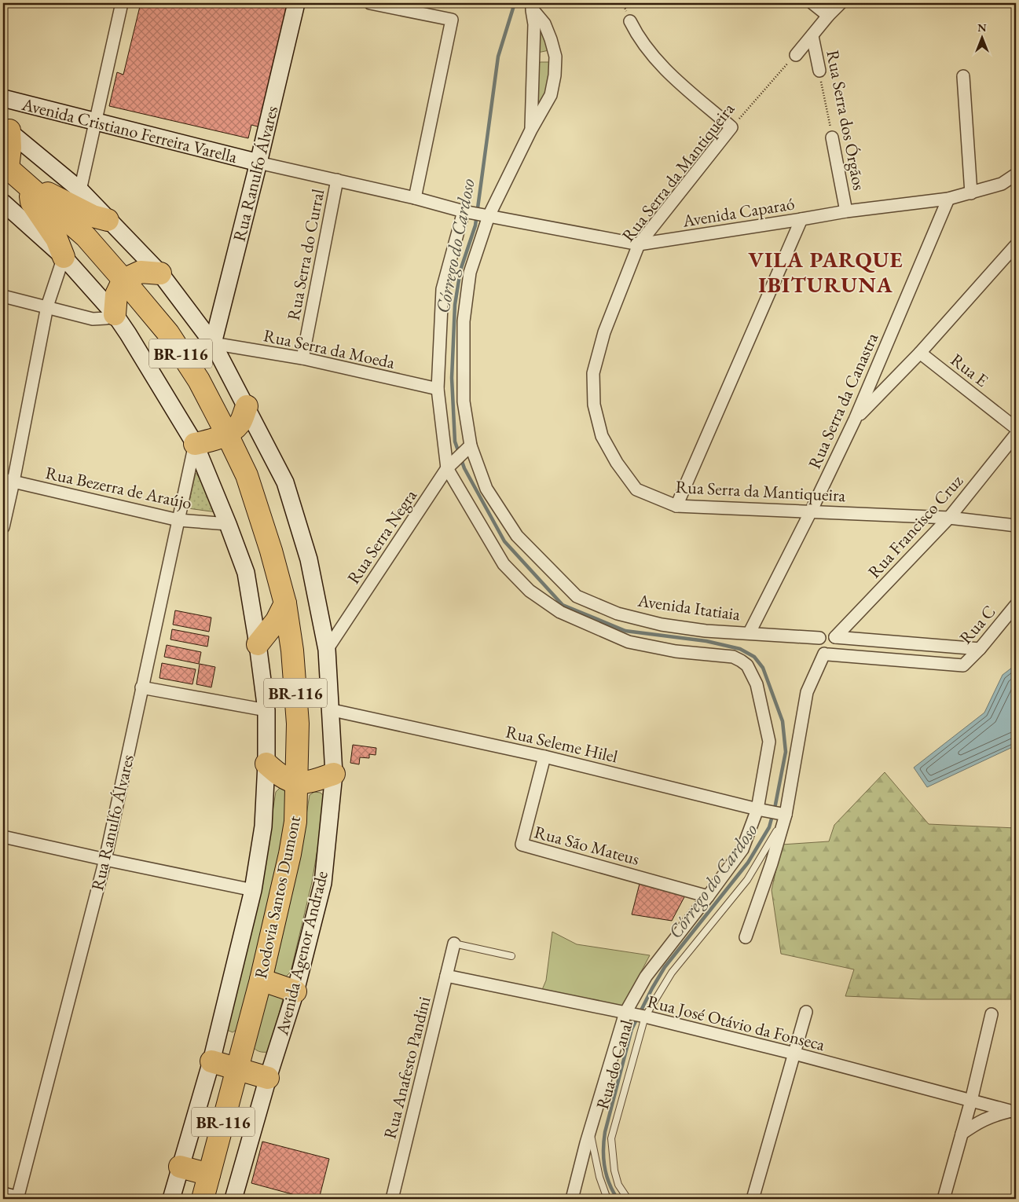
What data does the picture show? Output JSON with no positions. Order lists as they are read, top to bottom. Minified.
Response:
{"streets":{"highway":["BR-116","Rodovia Santos Dumont"],"main road":["Avenida Cristiano Ferreira Varella","Rua Ranulfo Álvares","Avenida Agenor Andrade"],"street":["Rua Serra dos Órgãos","Rua Serra da Mantiqueira","Avenida Caparaó","Rua Serra do Curral","Rua Serra da Moeda","Rua E","Rua Serra da Canastra","Rua Bezerra de Araújo","Rua Francisco Cruz","Rua Serra Negra","Avenida Itatiaia","Rua C","Rua Seleme Hilel","Rua São Mateus","Rua José Otávio da Fonseca","Rua do Canal","Rua Anafesto Pandini"]},"crossings":[["Rua Serra dos Órgãos","Avenida Caparaó"],["Avenida Cristiano Ferreira Varella","Rua Ranulfo Álvares"],["Avenida Cristiano Ferreira Varella","Avenida Caparaó"],["Avenida Cristiano Ferreira Varella","Rua Serra do Curral"],["Rua Serra da Mantiqueira","Avenida Caparaó"],["Rua Serra da Mantiqueira","Rua Serra da Canastra"],["Rua Serra da Mantiqueira","Rua Francisco Cruz"],["Rua Ranulfo Álvares","Rua Serra da Moeda"],["Rua Ranulfo Álvares","Rua Bezerra de Araújo"],["Rua Ranulfo Álvares","Avenida Agenor Andrade"],["Avenida Caparaó","Rua Serra da Canastra"],["Avenida Caparaó","Avenida Itatiaia"],["Rua Serra do Curral","Rua Serra da Moeda"],["Rua Serra da Moeda","Avenida Agenor Andrade"],["Rua Serra da Canastra","Avenida Itatiaia"],["Rua Francisco Cruz","Avenida Itatiaia"],["Rua Francisco Cruz","Rua C"],["Rua Serra Negra","Avenida Itatiaia"],["Rua Serra Negra","Avenida Agenor Andrade"],["Rua Serra Negra","Rua do Canal"],["Avenida Itatiaia","Rua C"],["Rua Seleme Hilel","Rua São Mateus"],["Rua Seleme Hilel","Avenida Agenor Andrade"],["Rua Seleme Hilel","Rua do Canal"],["Rua São Mateus","Rua do Canal"],["Rua José Otávio da Fonseca","Rua do Canal"],["Rua José Otávio da Fonseca","Rua Anafesto Pandini"]],"districts":["VILA PARQUE IBITURUNA"],"water":["Córrego do Cardoso"],"north":"top"}
